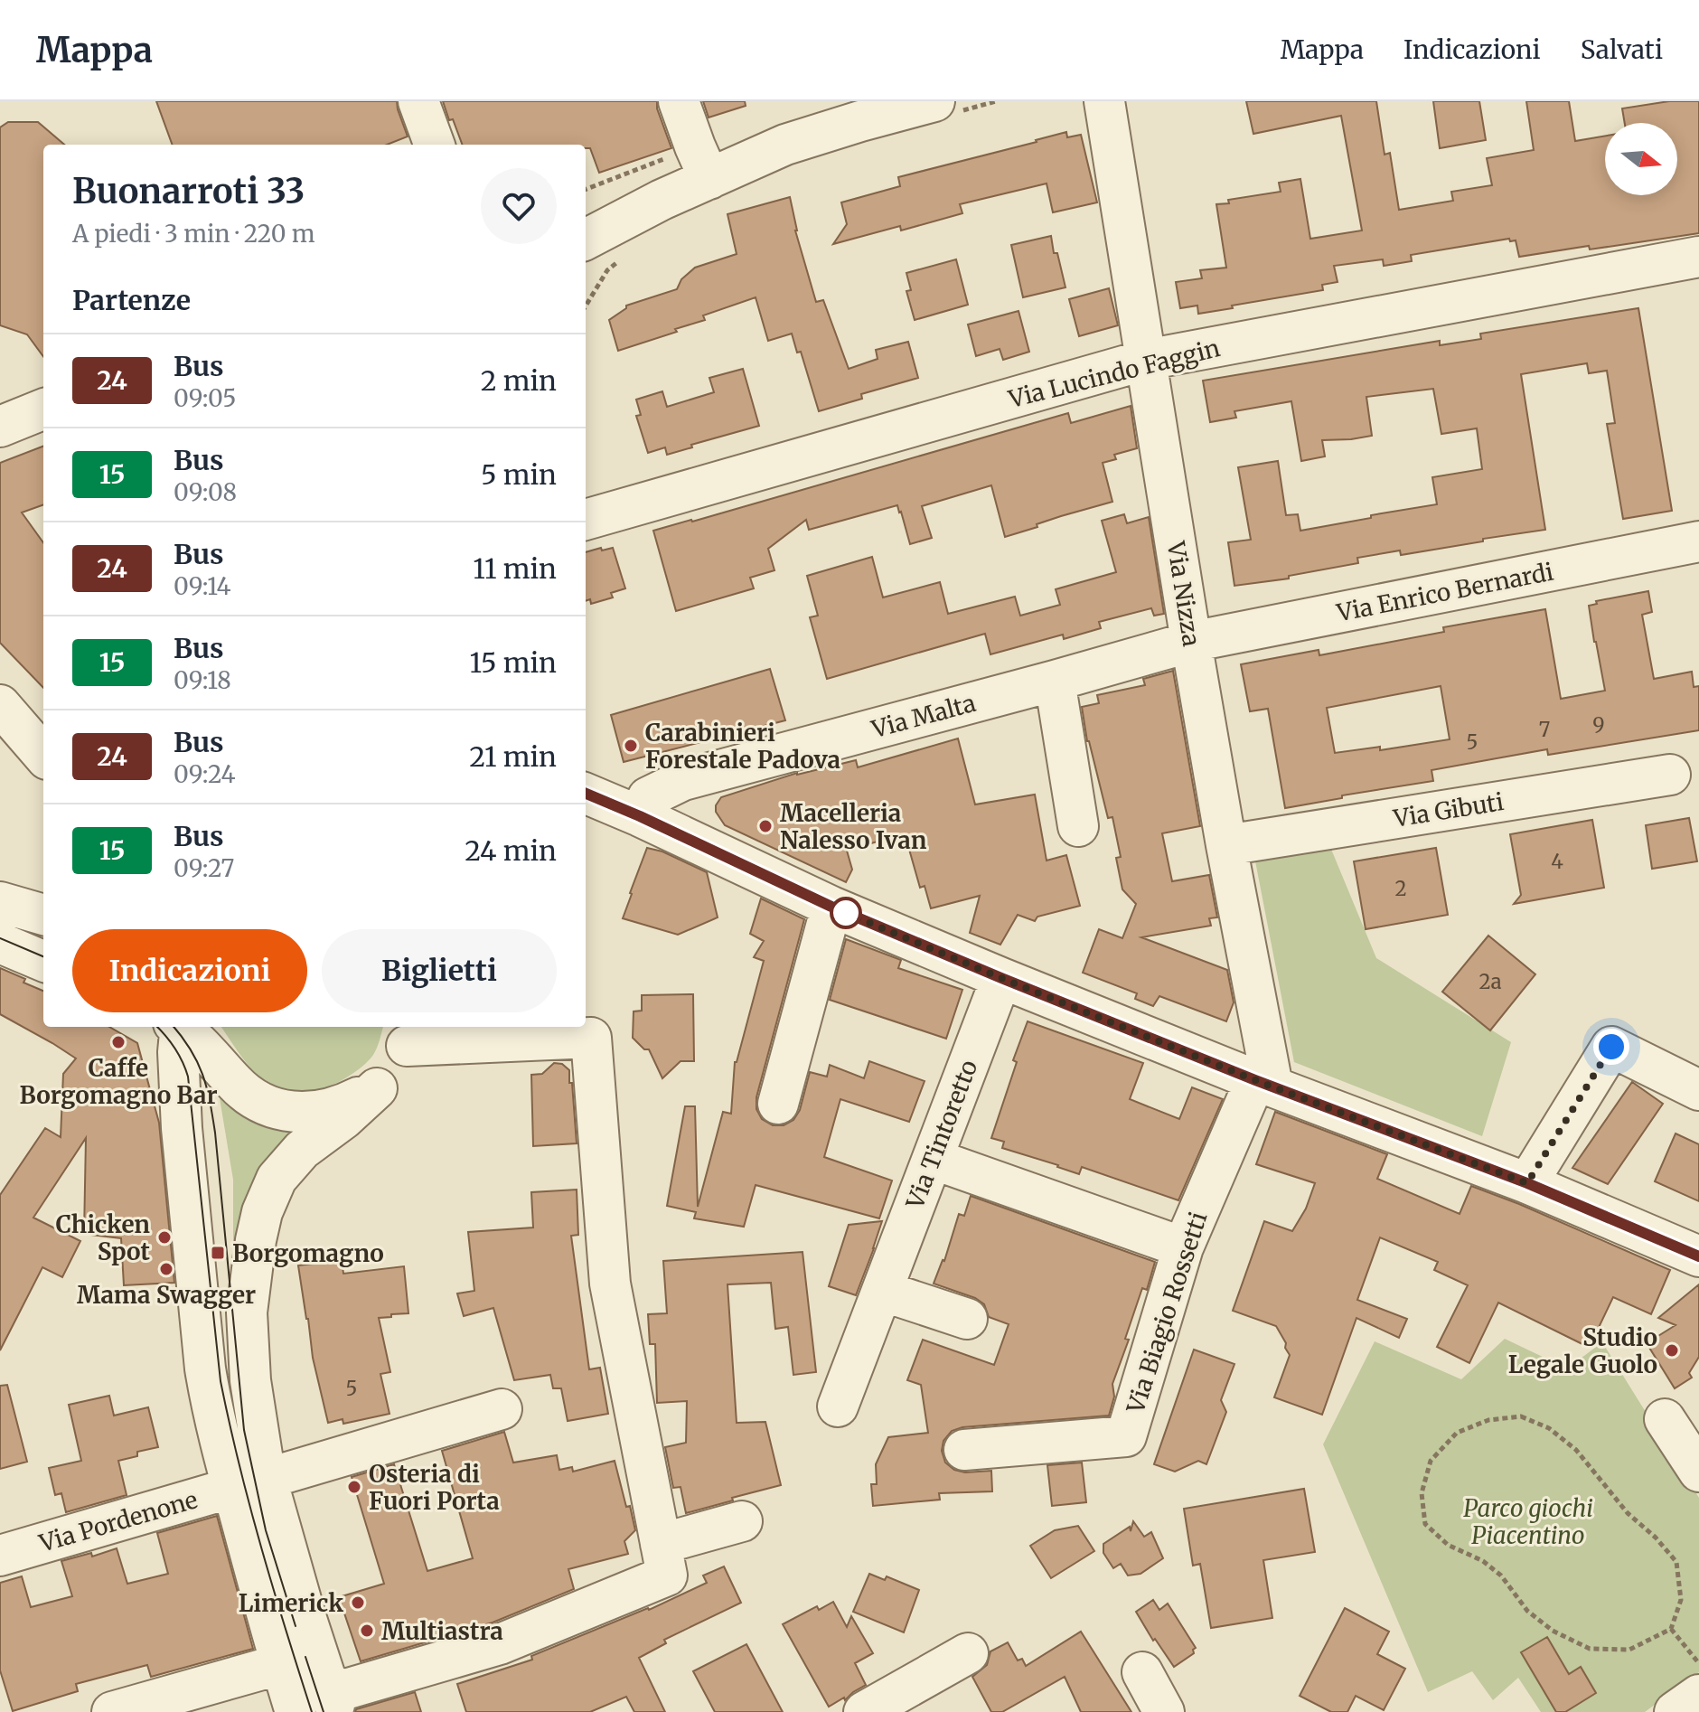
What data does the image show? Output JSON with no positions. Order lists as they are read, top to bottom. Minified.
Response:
{"streets":{"street":["Via Lucindo Faggin","Via Enrico Bernardi","Via Nizza","Via Malta","Via Gibuti","Via Tintoretto","Via Biagio Rossetti","Via Pordenone"]},"crossings":[["Via Lucindo Faggin","Via Nizza"],["Via Enrico Bernardi","Via Nizza"],["Via Enrico Bernardi","Via Malta"],["Via Nizza","Via Malta"],["Via Nizza","Via Gibuti"],["Via Nizza","Via Biagio Rossetti"]],"parks":["Parco giochi Piacentino"],"places":{"other":["Carabinieri Forestale Padova","Macelleria Nalesso Ivan","Caffe Borgomagno Bar","Chicken Spot","Mama Swagger","Studio Legale Guolo","Osteria di Fuori Porta","Limerick","Multiastra"],"transit":["Borgomagno"]},"lines":["bus line 24"],"house_numbers":["9","7","5","4","2","2a","5"],"north":"right","page":{"header":"Mappa","nav":["Mappa","Indicazioni","Salvati"],"heading":[["Buonarroti 33","A piedi · 3 min · 220 m"],"Partenze"],"list":[{"mark":"24","name":"Bus","note":"09:05","value":"2 min"},{"mark":"15","name":"Bus","note":"09:08","value":"5 min"},{"mark":"24","name":"Bus","note":"09:14","value":"11 min"},{"mark":"15","name":"Bus","note":"09:18","value":"15 min"},{"mark":"24","name":"Bus","note":"09:24","value":"21 min"},{"mark":"15","name":"Bus","note":"09:27","value":"24 min"}],"buttons":["Indicazioni","Biglietti"]}}
